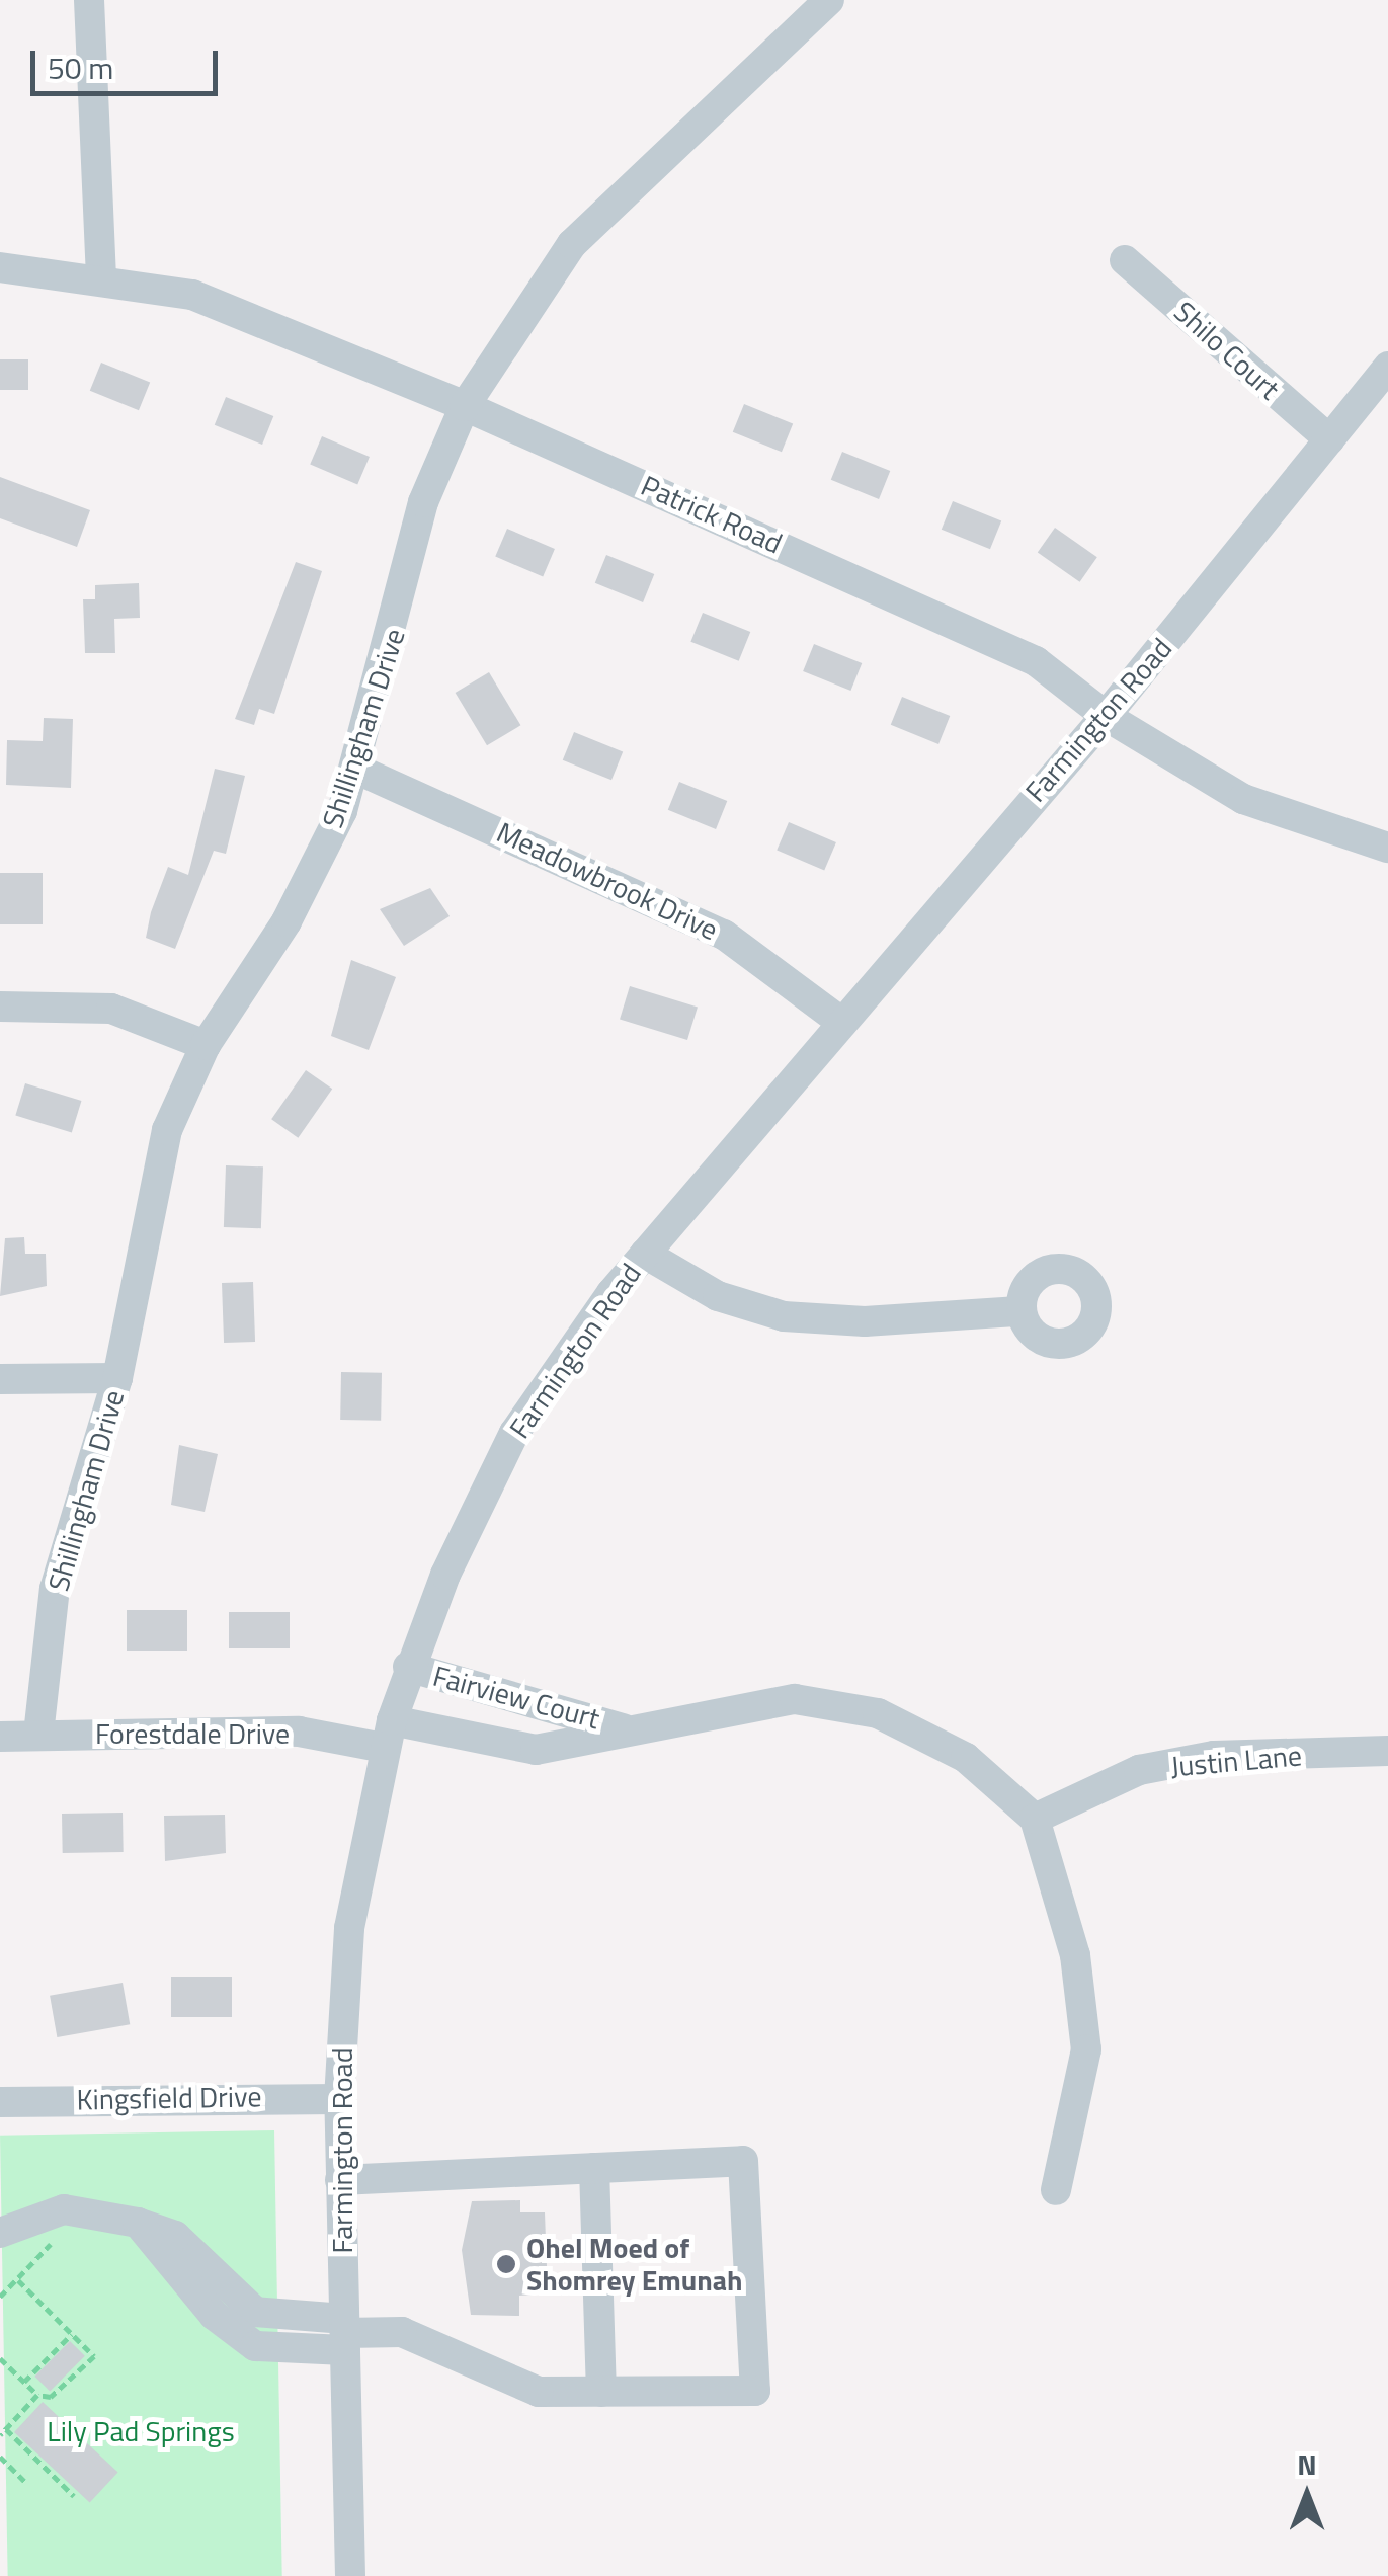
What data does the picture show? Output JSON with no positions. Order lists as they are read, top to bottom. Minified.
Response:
{"streets":{"street":["Shilo Court","Patrick Road","Farmington Road","Shillingham Drive","Meadowbrook Drive","Fairview Court","Forestdale Drive","Justin Lane","Kingsfield Drive"]},"crossings":[["Shilo Court","Farmington Road"],["Patrick Road","Farmington Road"],["Patrick Road","Shillingham Drive"],["Farmington Road","Meadowbrook Drive"],["Farmington Road","Fairview Court"],["Farmington Road","Forestdale Drive"],["Farmington Road","Kingsfield Drive"],["Shillingham Drive","Meadowbrook Drive"],["Shillingham Drive","Forestdale Drive"],["Fairview Court","Forestdale Drive"],["Fairview Court","Justin Lane"]],"parks":["Lily Pad Springs"],"places":["Ohel Moed of Shomrey Emunah"],"scale_bar":"50 m","north":"top"}
